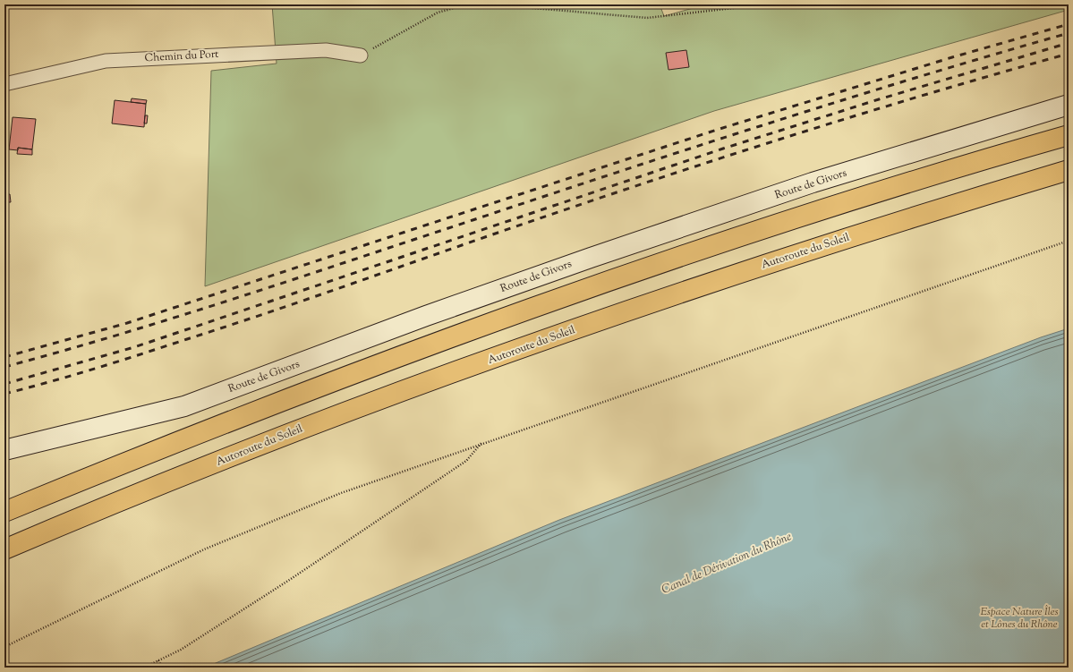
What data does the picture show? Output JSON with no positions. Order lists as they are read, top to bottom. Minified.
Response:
{"streets":{"highway":["Autoroute du Soleil"],"main road":["Route de Givors"],"street":["Chemin du Port"]},"water":["Canal de Dérivation du Rhône"],"parks":["Espace Nature Îles et Lônes du Rhône"]}
